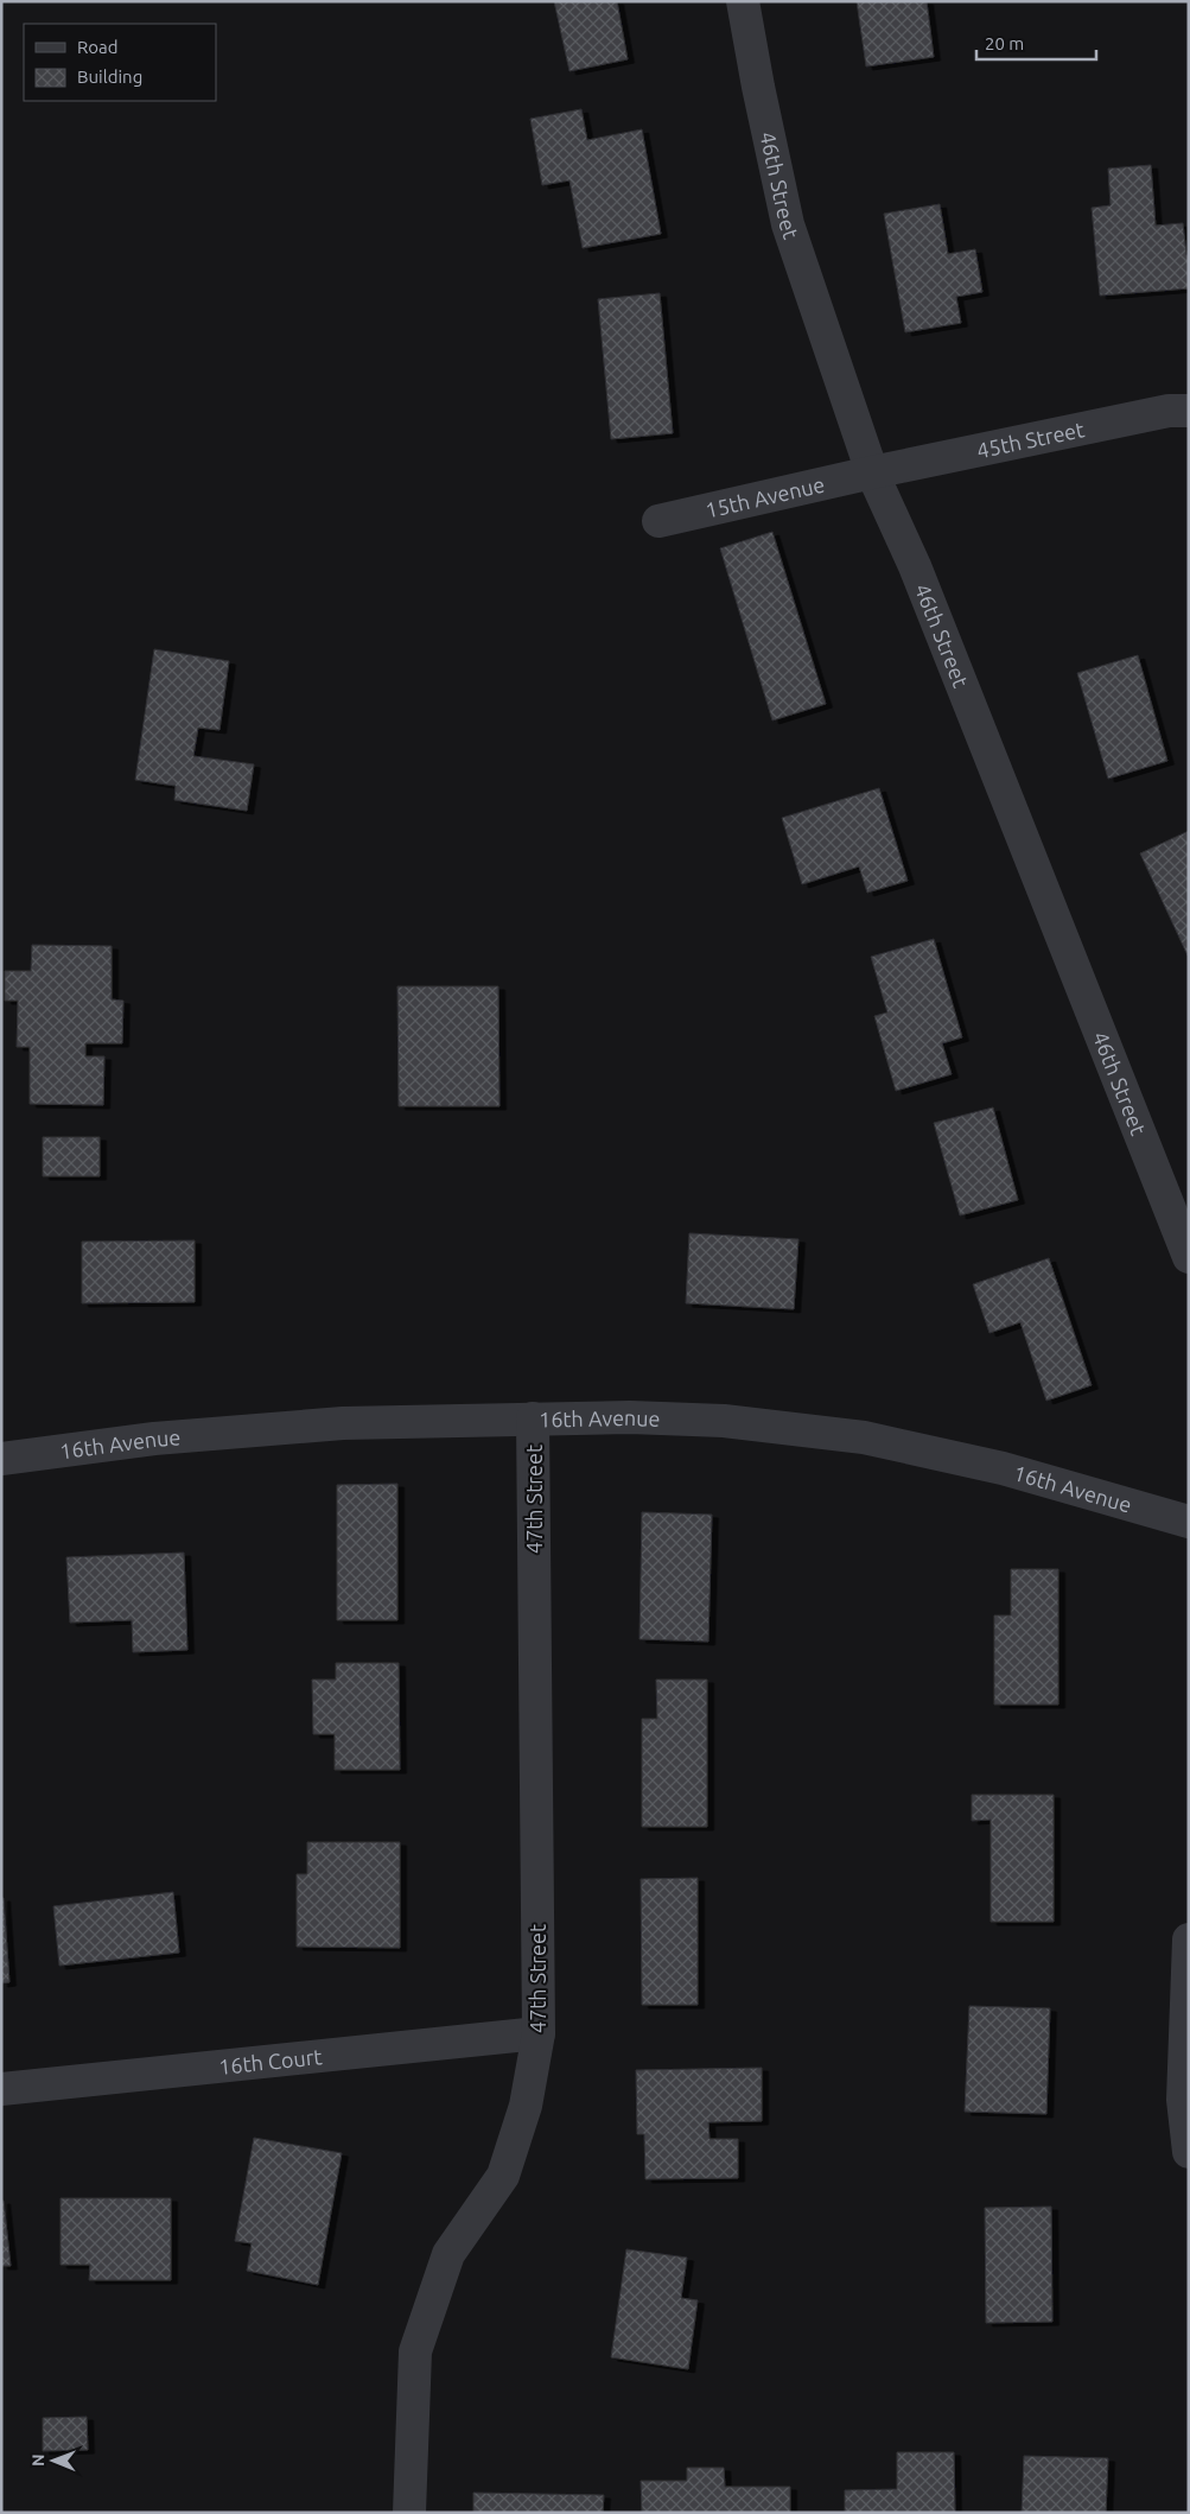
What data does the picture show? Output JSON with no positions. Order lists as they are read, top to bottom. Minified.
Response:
{"streets":{"street":["46th Street","45th Street","15th Avenue","16th Avenue","47th Street","16th Court"]},"crossings":[["46th Street","45th Street"],["46th Street","15th Avenue"],["45th Street","15th Avenue"],["16th Avenue","47th Street"],["47th Street","16th Court"]],"legend":["Road","Building"],"scale_bar":"20 m","north":"left"}
